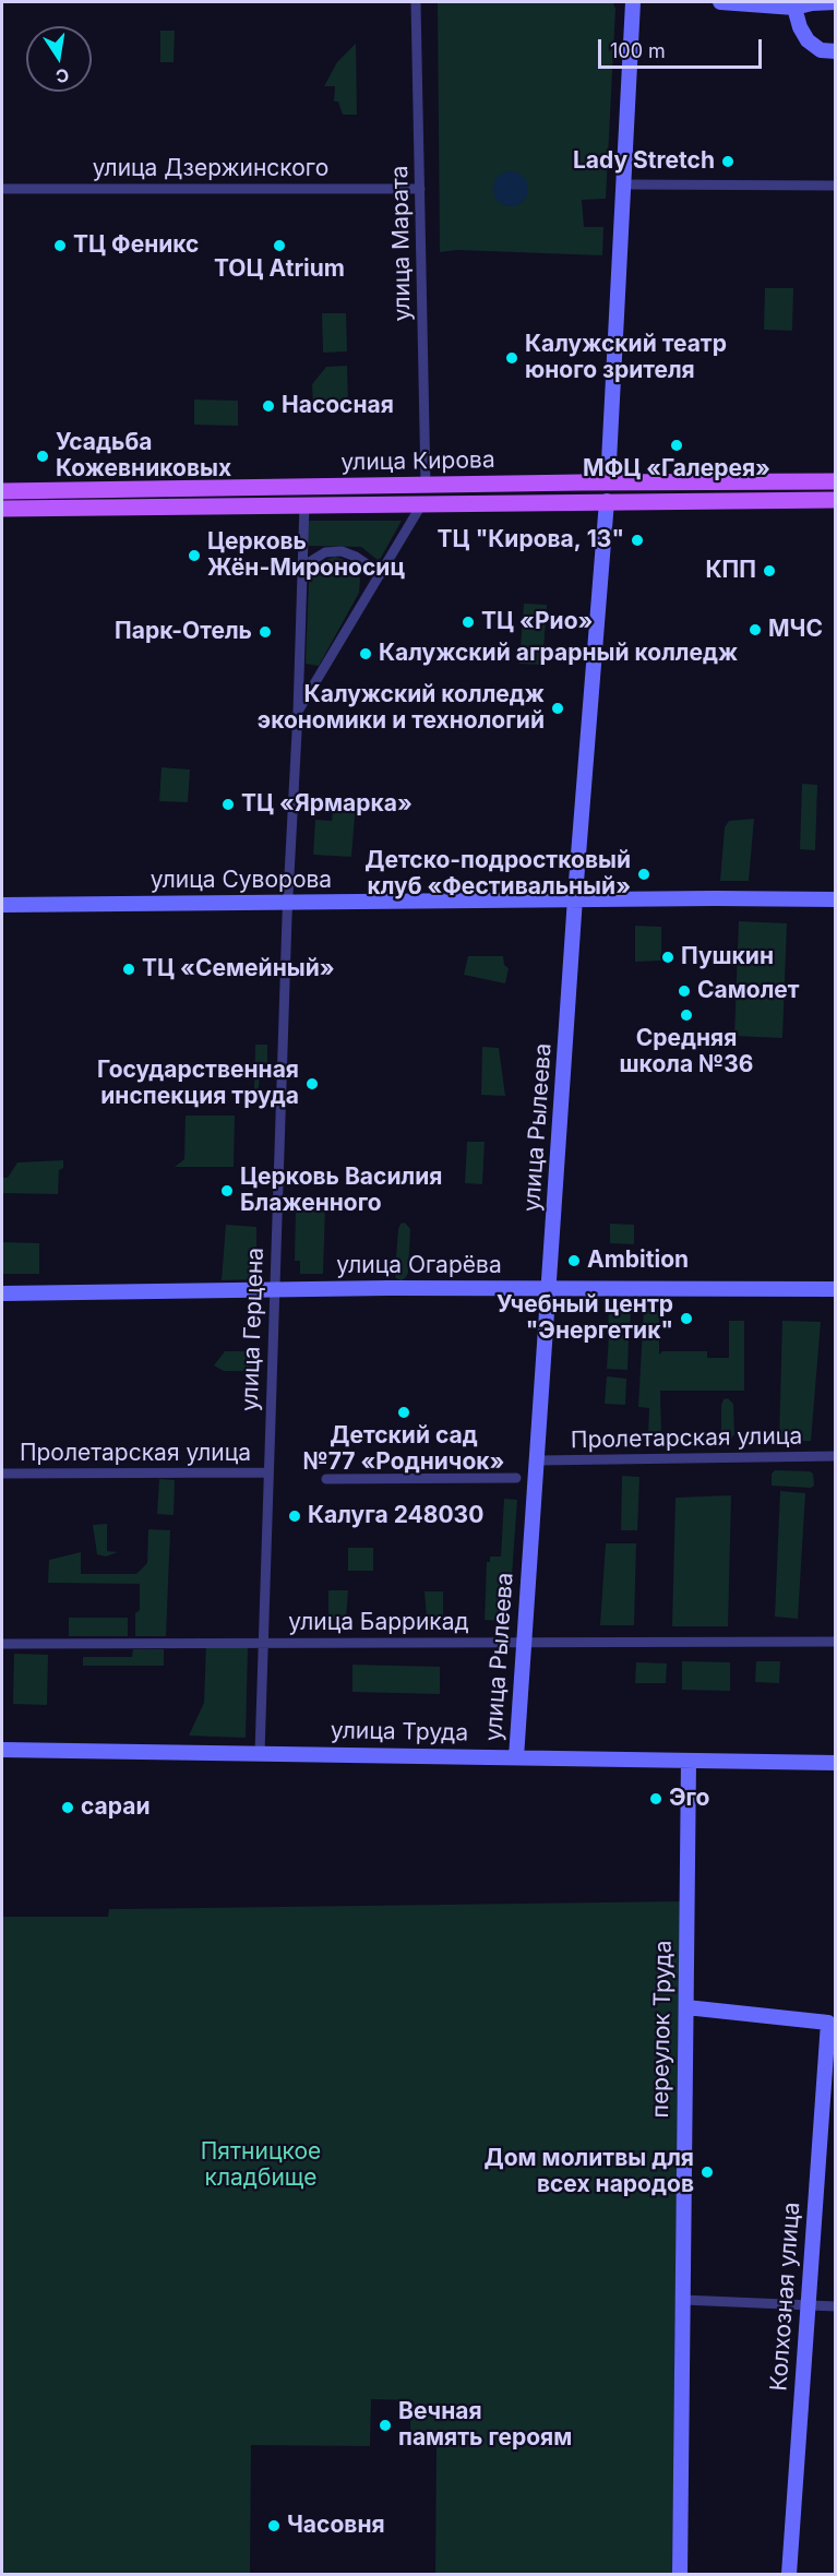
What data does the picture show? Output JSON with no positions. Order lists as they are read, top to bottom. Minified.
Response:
{"streets":{"main road":["улица Кирова"],"street":["улица Дзержинского","улица Марата","улица Суворова","улица Рылеева","улица Огарёва","улица Герцена","Пролетарская улица","улица Баррикад","улица Труда","переулок Труда","Колхозная улица"]},"crossings":[["улица Дзержинского","улица Марата"],["улица Марата","улица Кирова"],["улица Кирова","улица Рылеева"],["улица Кирова","улица Герцена"],["улица Суворова","улица Рылеева"],["улица Суворова","улица Герцена"],["улица Рылеева","улица Огарёва"],["улица Рылеева","Пролетарская улица"],["улица Рылеева","улица Баррикад"],["улица Рылеева","улица Труда"],["улица Огарёва","улица Герцена"],["улица Герцена","Пролетарская улица"],["улица Герцена","улица Баррикад"],["улица Герцена","улица Труда"],["улица Труда","переулок Труда"]],"parks":["Пятницкое кладбище"],"places":["Lady Stretch","ТЦ Феникс","ТОЦ Atrium","Калужский театр юного зрителя","Насосная","МФЦ «Галерея»","Усадьба Кожевниковых","ТЦ \"Кирова, 13\"","Церковь Жён-Мироносиц","КПП","ТЦ «Рио»","МЧС","Парк-Отель","Калужский аграрный колледж","Калужский колледж экономики и технологий","ТЦ «Ярмарка»","Детско-подростковый клуб «Фестивальный»","Пушкин","ТЦ «Семейный»","Самолет","Средняя школа №36","Государственная инспекция труда","Церковь Василия Блаженного","Ambition","Учебный центр \"Энергетик\"","Детский сад №77 «Родничок»","Калуга 248030","Эго","сараи","Дом молитвы для всех народов","Вечная память героям","Часовня"],"scale_bar":"100 m","north":"bottom"}
